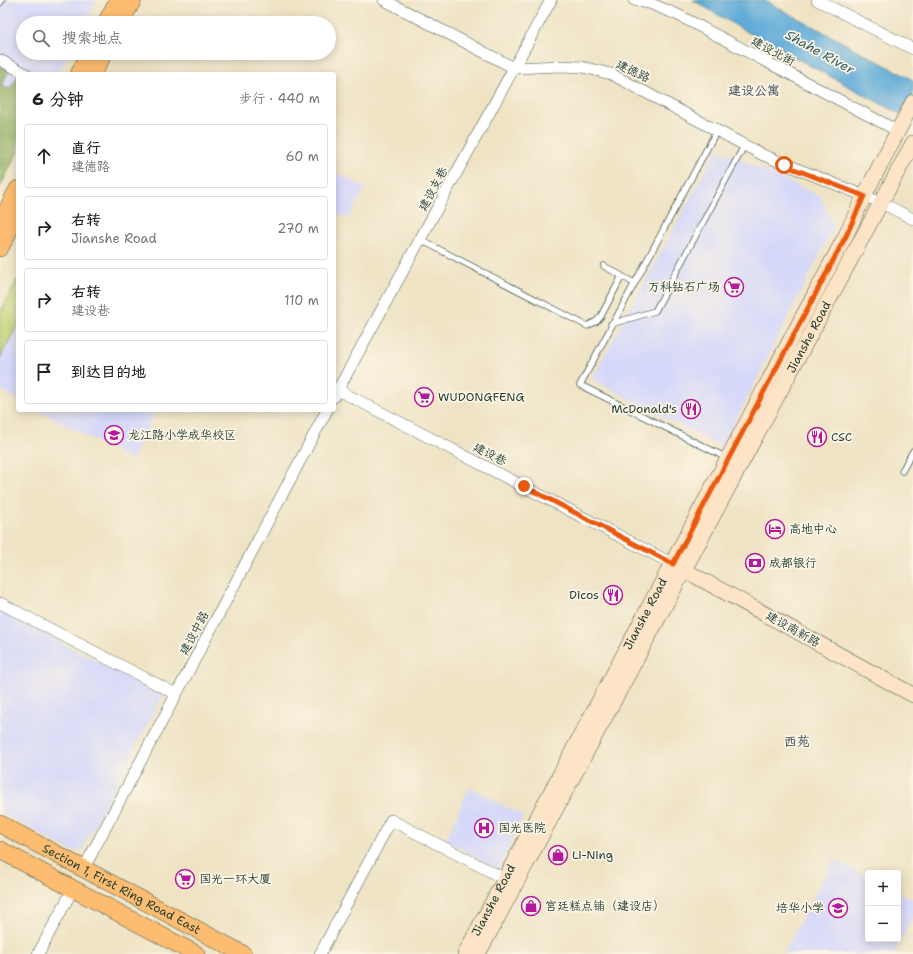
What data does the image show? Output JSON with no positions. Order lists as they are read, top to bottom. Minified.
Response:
{"streets":{"main road":["Section 1, First Ring Road East"],"street":["建设北街","建德路","建设支巷","Jianshe Road","建设巷","建设南新路","建设中路"]},"crossings":[["建设北街","Jianshe Road"],["建德路","建设支巷"],["建德路","Jianshe Road"],["Jianshe Road","建设巷"],["Jianshe Road","建设南新路"],["建设巷","建设南新路"],["建设中路","Section 1, First Ring Road East"]],"districts":["建设公寓","西苑"],"water":["Shahe River"],"places":{"supermarket":["万科钻石广场","WUDONGFENG","国光一环大厦"],"restaurant":["McDonald's","CSC","Dicos"],"school or university":["龙江路小学成华校区","培华小学"],"hotel":["高地中心"],"bank":["成都银行"],"hospital":["国光医院"],"shop":["Li-Ning","宫廷糕点铺（建设店）"]},"page":{"search":"搜索地点","heading":["6 分钟","步行 · 440 m"],"list":[["直行","建德路","60 m"],["右转","Jianshe Road","270 m"],["右转","建设巷","110 m"],"到达目的地"],"map_buttons":["+","−"]}}
